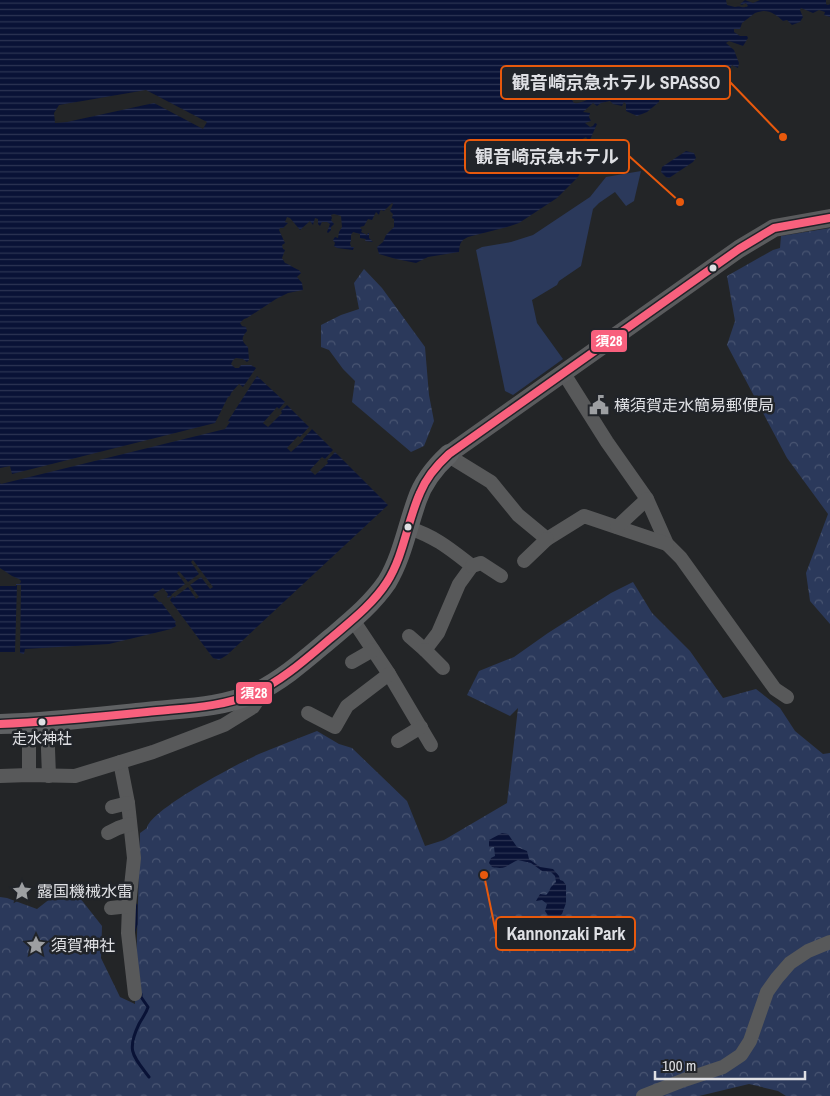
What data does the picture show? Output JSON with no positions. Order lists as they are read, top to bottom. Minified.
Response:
{"places":{"other":["観音崎京急ホテル SPASSO","観音崎京急ホテル","走水神社","Kannonzaki Park"],"public building":["横須賀走水簡易郵便局"],"place":["露国機械水雷","須賀神社"]},"lines":["transit line 須28"],"scale_bar":"100 m"}
